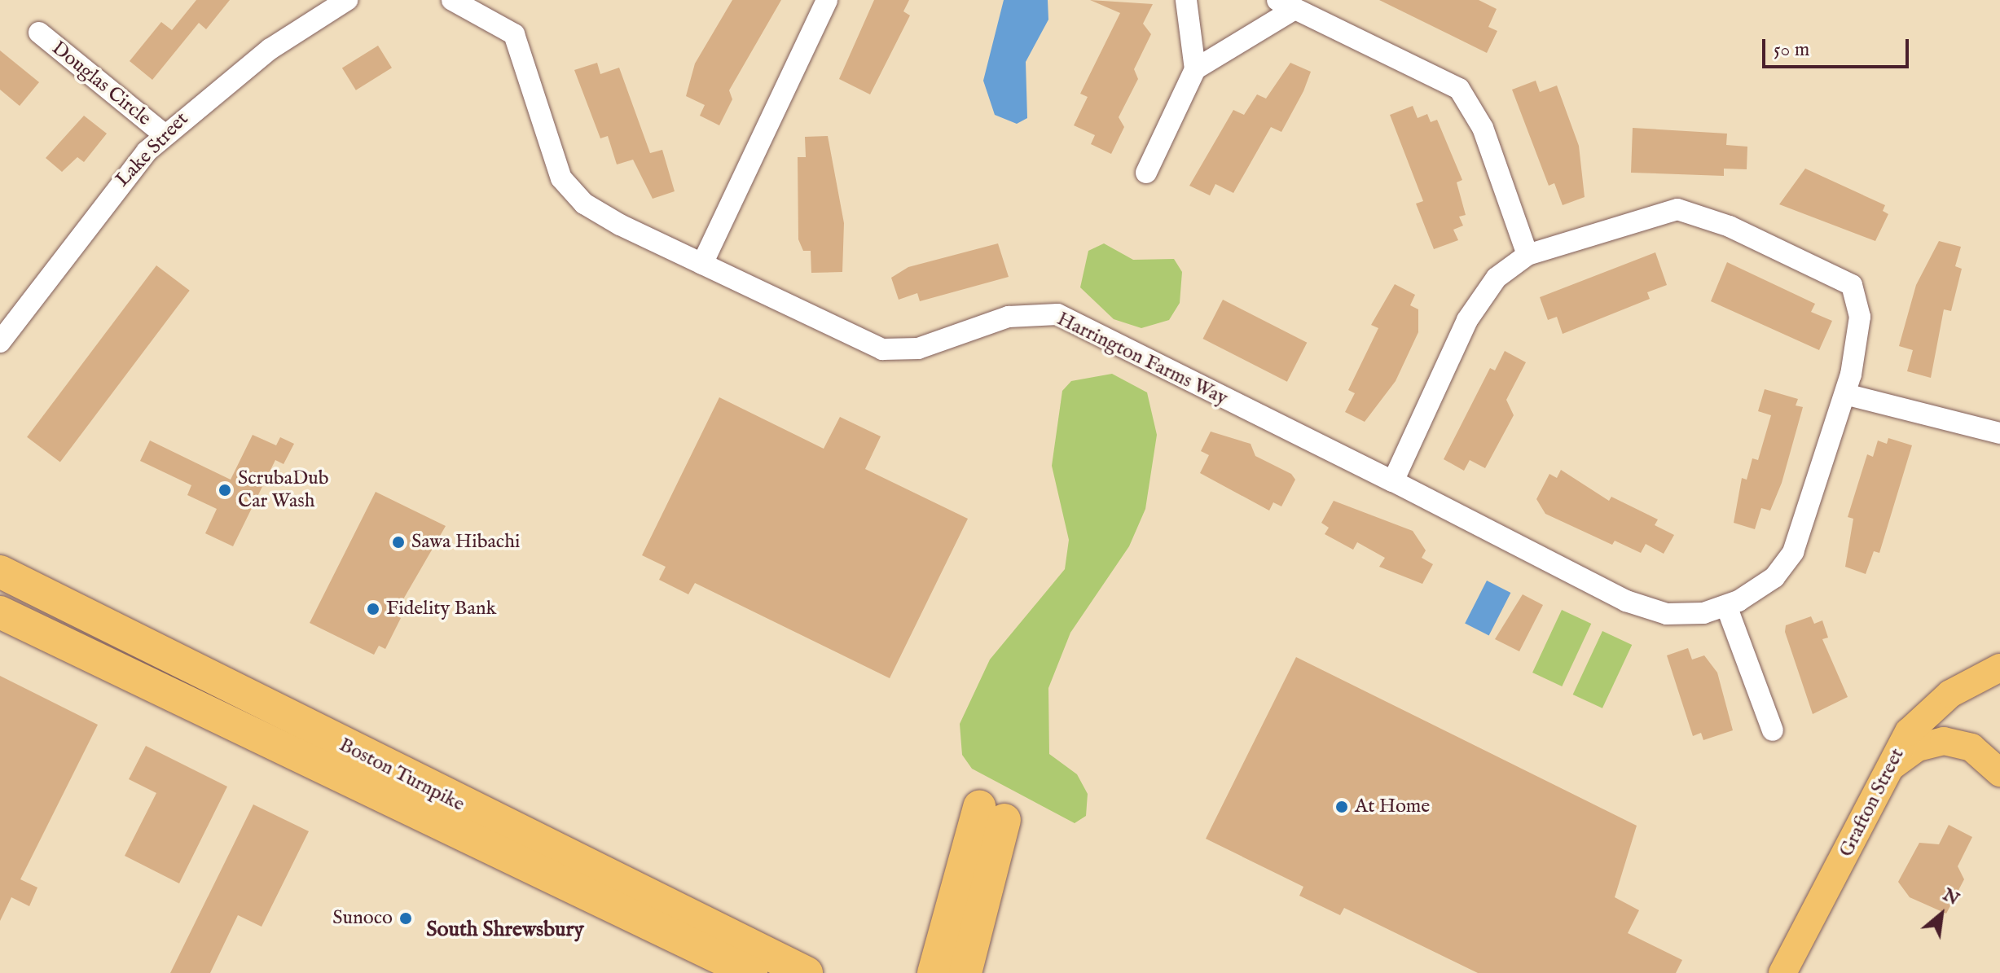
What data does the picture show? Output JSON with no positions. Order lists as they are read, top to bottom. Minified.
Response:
{"streets":{"highway":["Boston Turnpike"],"main road":["Grafton Street"],"street":["Douglas Circle","Lake Street","Harrington Farms Way"]},"crossings":[["Douglas Circle","Lake Street"]],"districts":["South Shrewsbury"],"places":["ScrubaDub Car Wash","Sawa Hibachi","Fidelity Bank","At Home","Sunoco"],"scale_bar":"50 m","north":"top right"}
